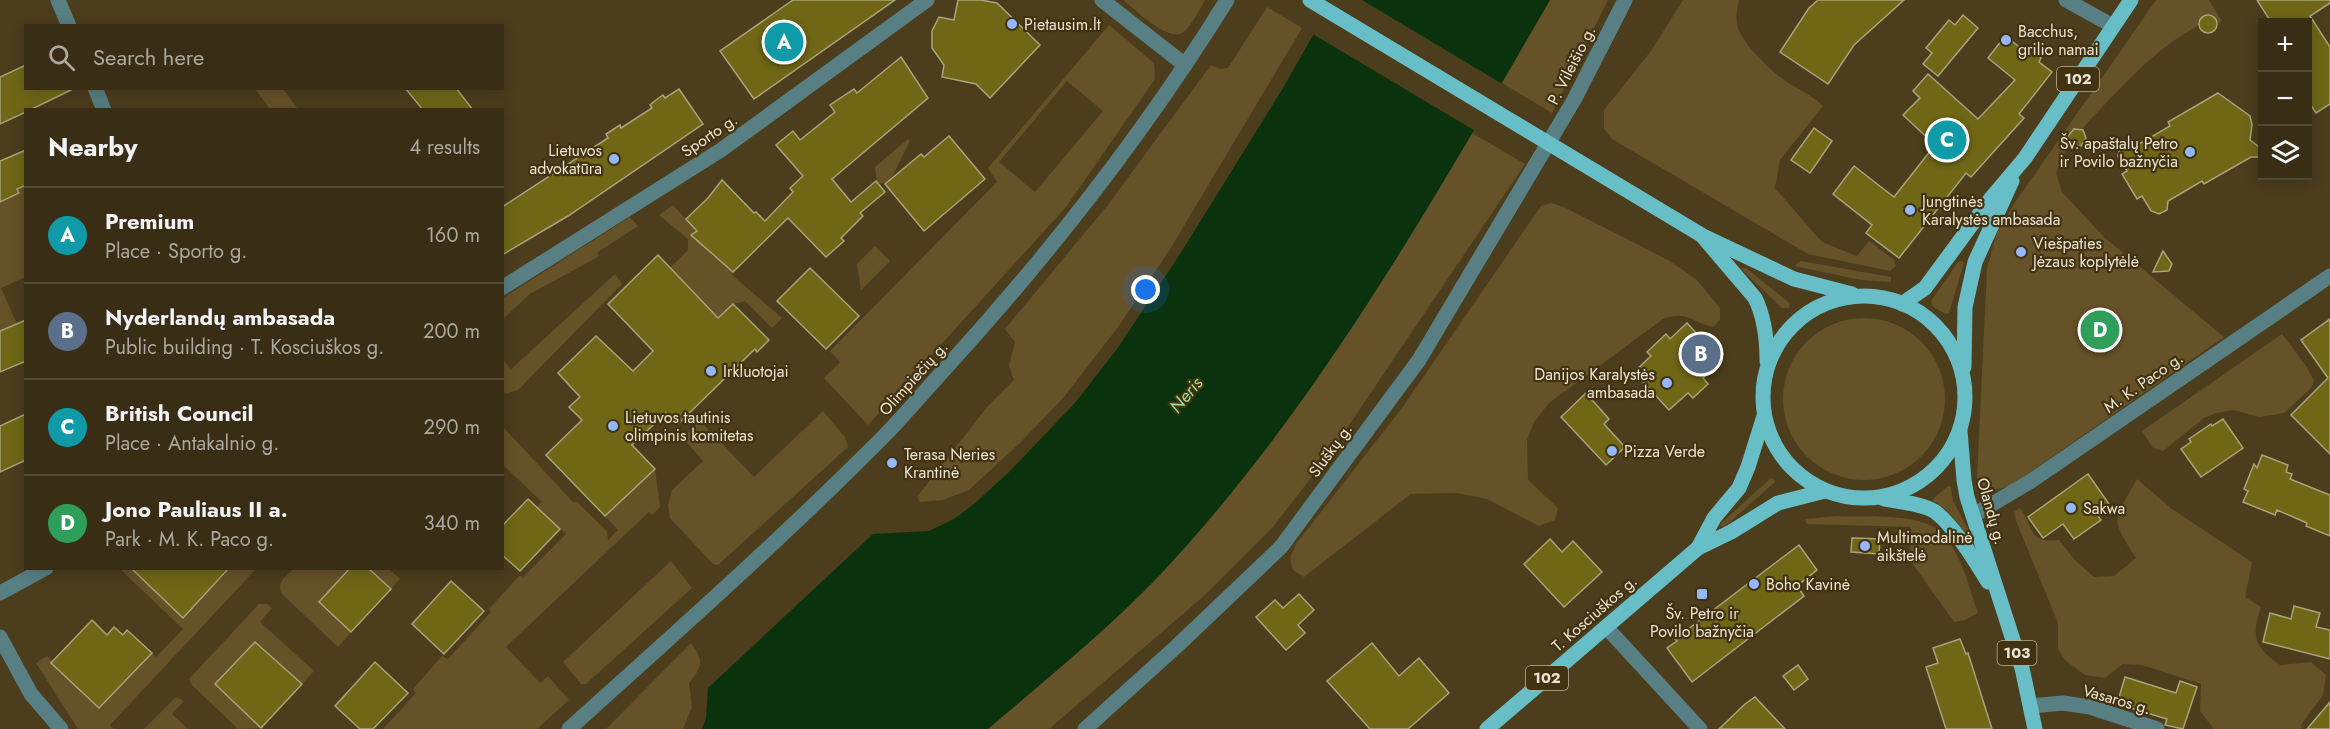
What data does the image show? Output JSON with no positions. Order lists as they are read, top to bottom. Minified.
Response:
{"streets":{"main road":["102","Olandų g.","T. Kosciuškos g.","103"],"street":["P. Vileišio g.","Sporto g.","Olimpiečių g.","M. K. Paco g.","Sluškų g.","Vasaros g."]},"crossings":[["P. Vileišio g.","Sluškų g."],["M. K. Paco g.","Olandų g."],["Olandų g.","T. Kosciuškos g."],["Olandų g.","Vasaros g."]],"water":["Neris"],"places":{"other":["Pietausim.lt","Bacchus, grilio namai","Šv. apaštalų Petro ir Povilo bažnyčia","Lietuvos advokatūra","Jungtinės Karalystės ambasada","Viešpaties Jėzaus koplytėlė","Irkluotojai","Danijos Karalystės ambasada","Lietuvos tautinis olimpinis komitetas","Pizza Verde","Terasa Neries Krantinė","Sakwa","Multimodalinė aikštelė","Boho Kavinė"],"transit":["Šv. Petro ir Povilo bažnyčia"]},"page":{"map_buttons":["+","−"],"pins":["A","C","D","B"],"search":"Search here","heading":["Nearby","4 results"],"list":[{"mark":"A","name":"Premium","note":"Place · Sporto g.","value":"160 m"},{"mark":"B","name":"Nyderlandų ambasada","note":"Public building · T. Kosciuškos g.","value":"200 m"},{"mark":"C","name":"British Council","note":"Place · Antakalnio g.","value":"290 m"},{"mark":"D","name":"Jono Pauliaus II a.","note":"Park · M. K. Paco g.","value":"340 m"}]}}
